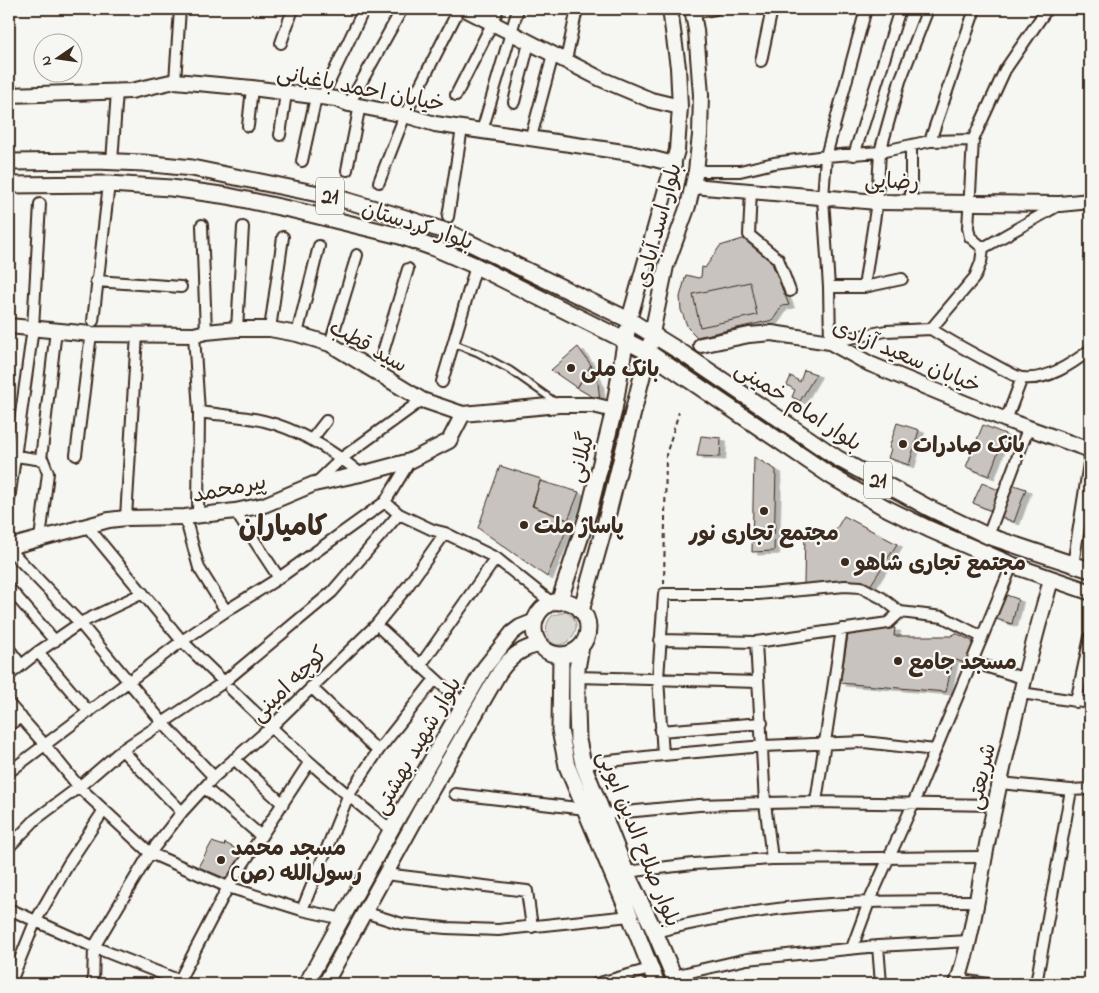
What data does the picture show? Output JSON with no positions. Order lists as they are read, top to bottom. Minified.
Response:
{"streets":{"main road":["21","بلوار کردستان","بلوار امام خمینی","گیلانی","بلوار صلاح الدین ایوبی"],"street":["خیابان احمد باغبانی","رضایی","بلوار اسد آبادی","سید قطب","خیابان سعید آزادی","پیرمحمد","کوچه امینی","بلوار شهید بهشتی","شریعتی"]},"crossings":[["خیابان احمد باغبانی","بلوار اسد آبادی"],["رضایی","بلوار اسد آبادی"],["بلوار کردستان","بلوار اسد آبادی"],["بلوار کردستان","بلوار امام خمینی"],["بلوار کردستان","گیلانی"],["بلوار اسد آبادی","بلوار امام خمینی"],["بلوار اسد آبادی","گیلانی"],["سید قطب","گیلانی"],["سید قطب","پیرمحمد"],["بلوار امام خمینی","گیلانی"],["بلوار امام خمینی","شریعتی"],["گیلانی","بلوار شهید بهشتی"],["گیلانی","بلوار صلاح الدین ایوبی"],["بلوار شهید بهشتی","بلوار صلاح الدین ایوبی"]],"districts":["کامیاران"],"places":["بانک ملی","بانک صادرات","مجتمع تجاری نور","پاساژ ملت","مجتمع تجاری شاهو","مسجد جامع","مسجد محمد رسول‌الله (ص)"],"north":"left"}
